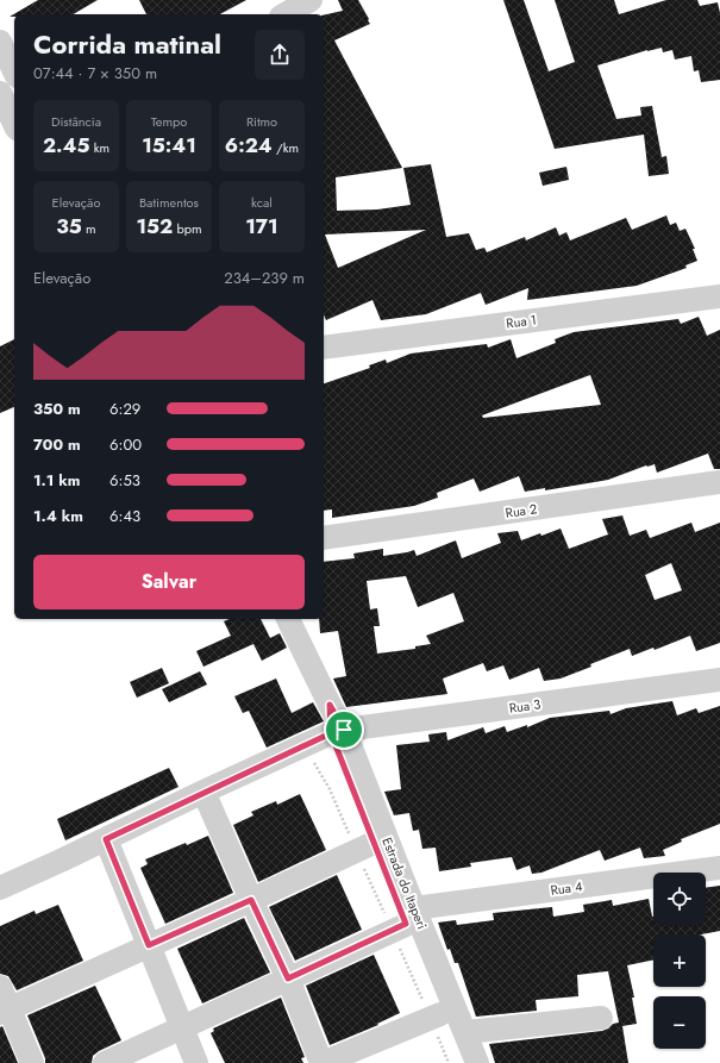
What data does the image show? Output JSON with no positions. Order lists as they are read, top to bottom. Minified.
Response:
{"streets":{"street":["Rua 1","Rua 2","Rua 3","Estrada do Itaperi","Rua 4"]},"crossings":[["Rua 3","Estrada do Itaperi"],["Estrada do Itaperi","Rua 4"]],"page":{"heading":["Corrida matinal","07:44 · 7 × 350 m"],"stats":[["Distância","2.45 km"],["Tempo","15:41"],["Ritmo","6:24 /km"],["Elevação","35 m"],["Batimentos","152 bpm"],["kcal","171"]],"chart":["Elevação","234–239 m"],"list":[{"name":"350 m","note":"6:29"},{"name":"700 m","note":"6:00"},{"name":"1.1 km","note":"6:53"},{"name":"1.4 km","note":"6:43"}],"buttons":"Salvar","map_buttons":["+","−"]}}
